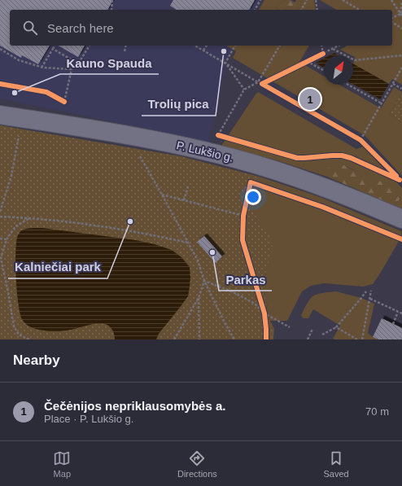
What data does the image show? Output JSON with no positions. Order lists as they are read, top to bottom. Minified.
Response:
{"streets":{"main road":["P. Lukšio g."]},"places":["Trolių pica","Kauno Spauda","Kalniečiai park","Parkas"],"north":"top right","page":{"search":"Search here","pins":"1","heading":"Nearby","list":[{"mark":"1","name":"Čečėnijos nepriklausomybės a.","note":"Place · P. Lukšio g.","value":"70 m"}],"nav":["Map","Directions","Saved"]}}
